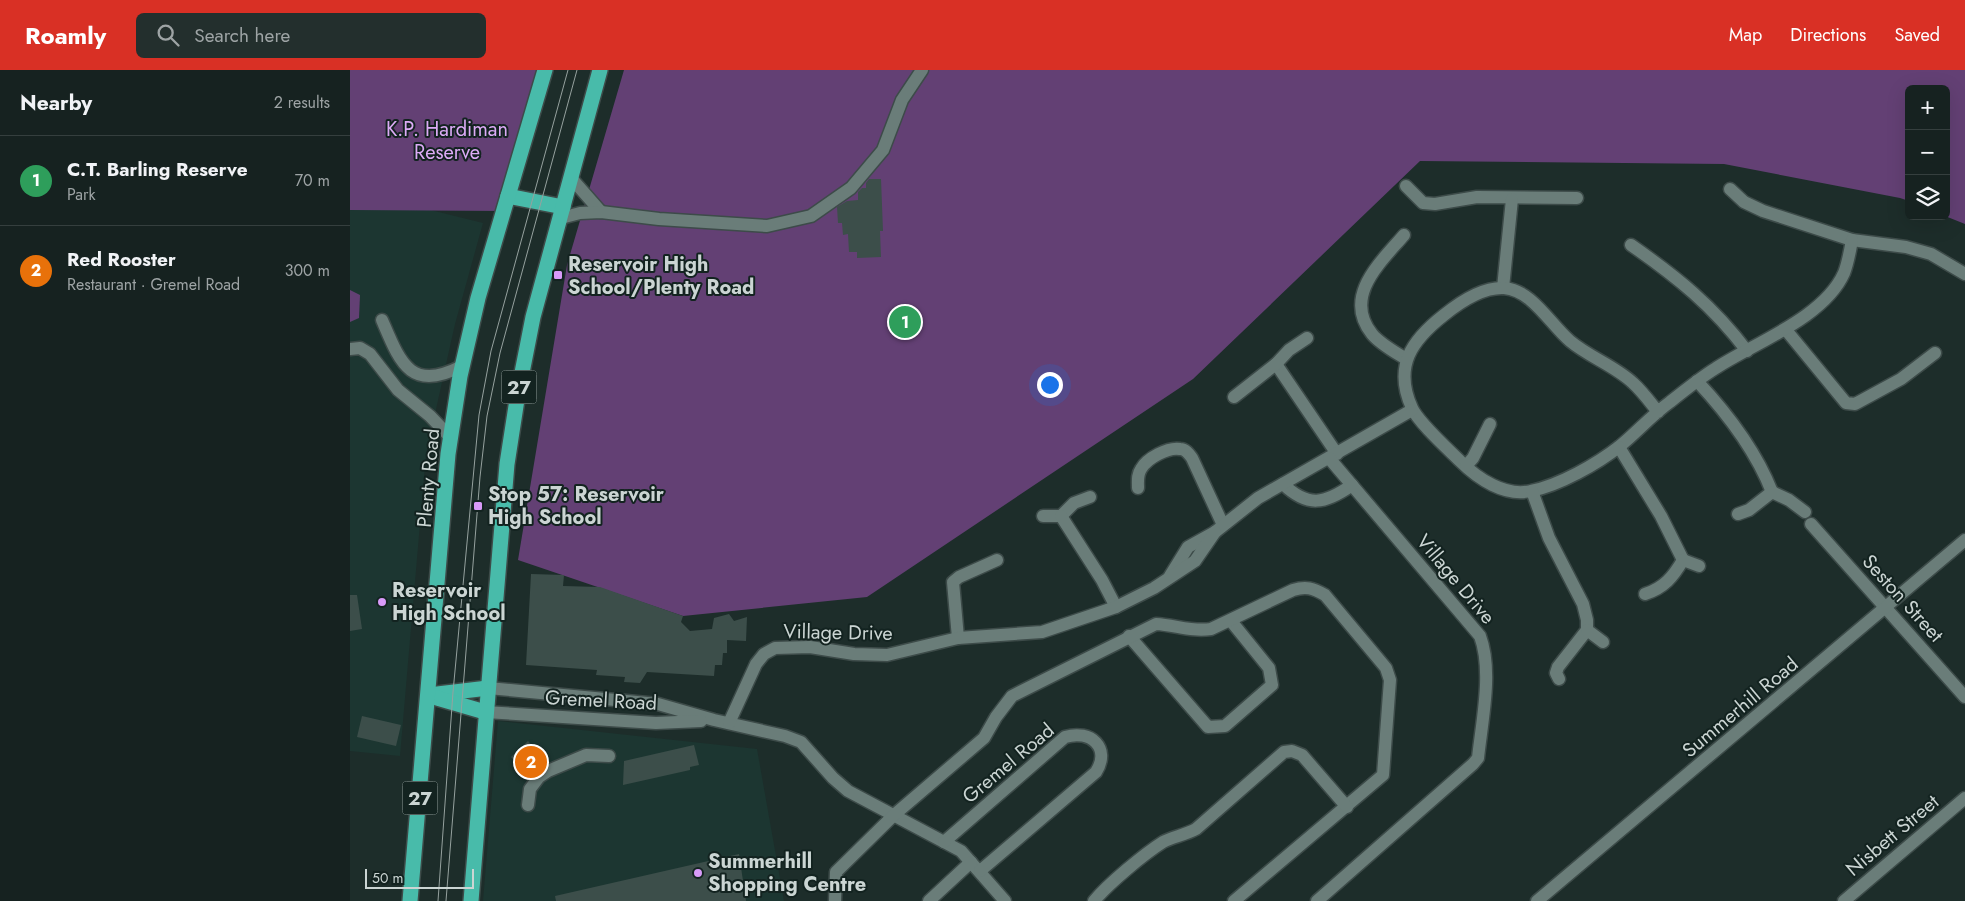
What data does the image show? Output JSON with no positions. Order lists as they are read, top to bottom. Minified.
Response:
{"streets":{"highway":["27","Plenty Road"],"street":["Village Drive","Seston Street","Gremel Road","Summerhill Road","Nisbett Street"]},"crossings":[["27","Gremel Road"],["Village Drive","Gremel Road"],["Seston Street","Summerhill Road"]],"parks":["K.P. Hardiman Reserve"],"places":{"transit":["Reservoir High School/Plenty Road","Stop 57: Reservoir High School"],"other":["Reservoir High School","Summerhill Shopping Centre"]},"scale_bar":"50 m","page":{"header":"Roamly","search":"Search here","nav":["Map","Directions","Saved"],"heading":["Nearby","2 results"],"map_buttons":["+","−"],"list":[{"mark":"1","name":"C.T. Barling Reserve","note":"Park","value":"70 m"},{"mark":"2","name":"Red Rooster","note":"Restaurant · Gremel Road","value":"300 m"}],"pins":["1","2"],"scale":"50 m"}}
